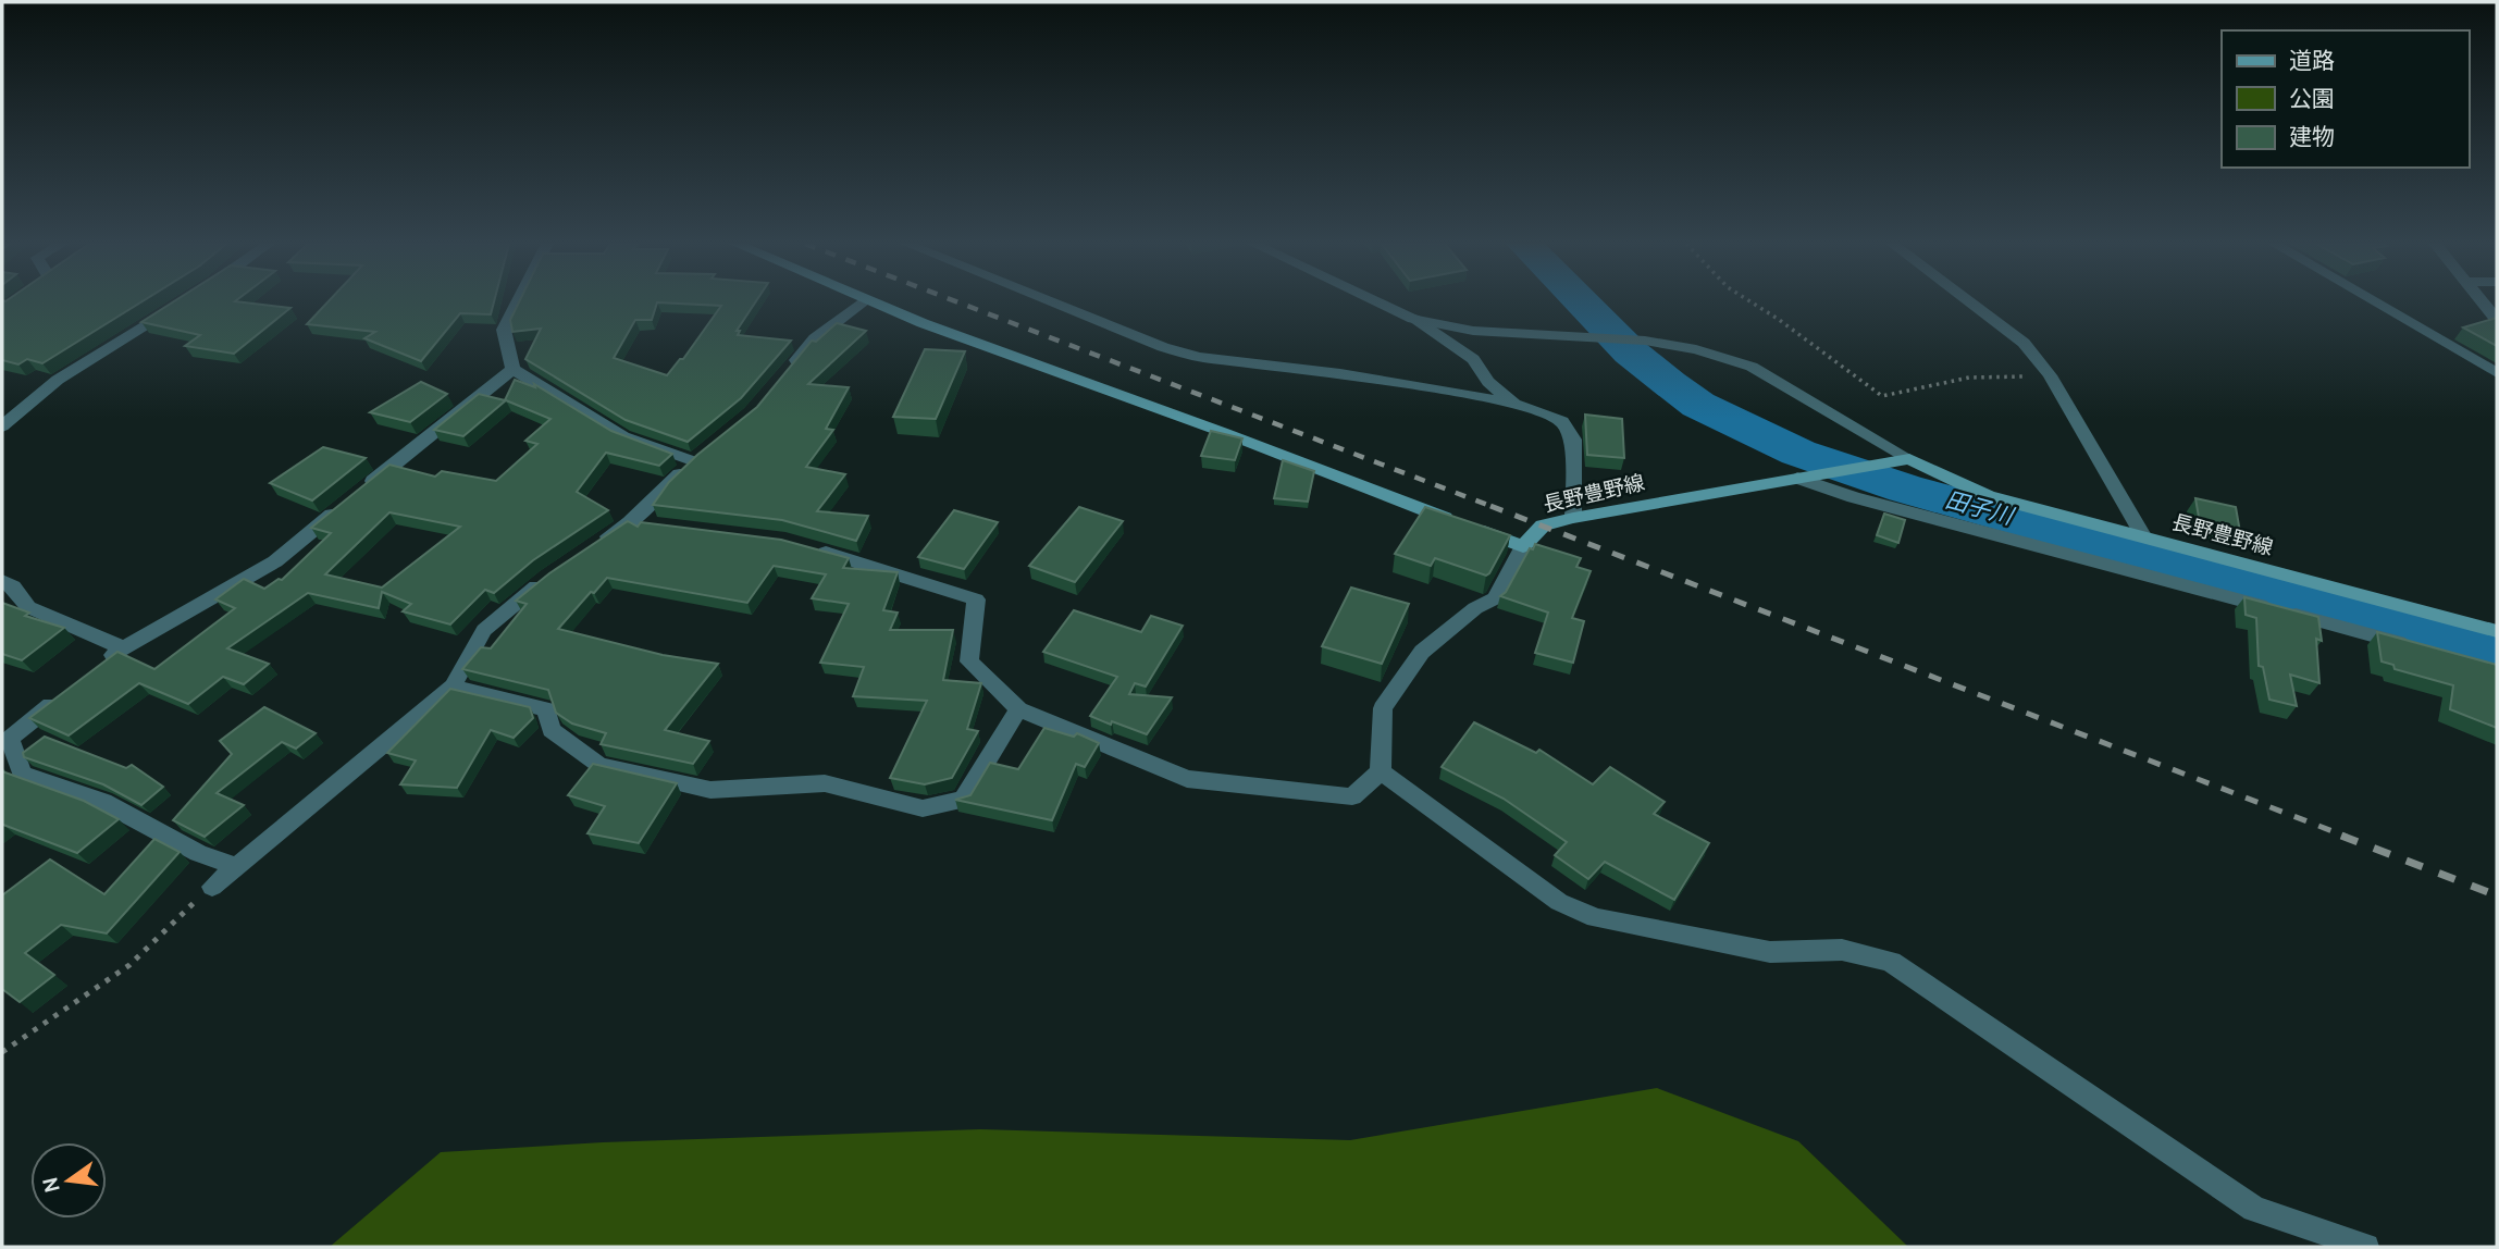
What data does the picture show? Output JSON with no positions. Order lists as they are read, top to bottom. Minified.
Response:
{"streets":{"main road":["長野豊野線"]},"water":["田子川"],"legend":["道路","公園","建物"],"north":"left"}
